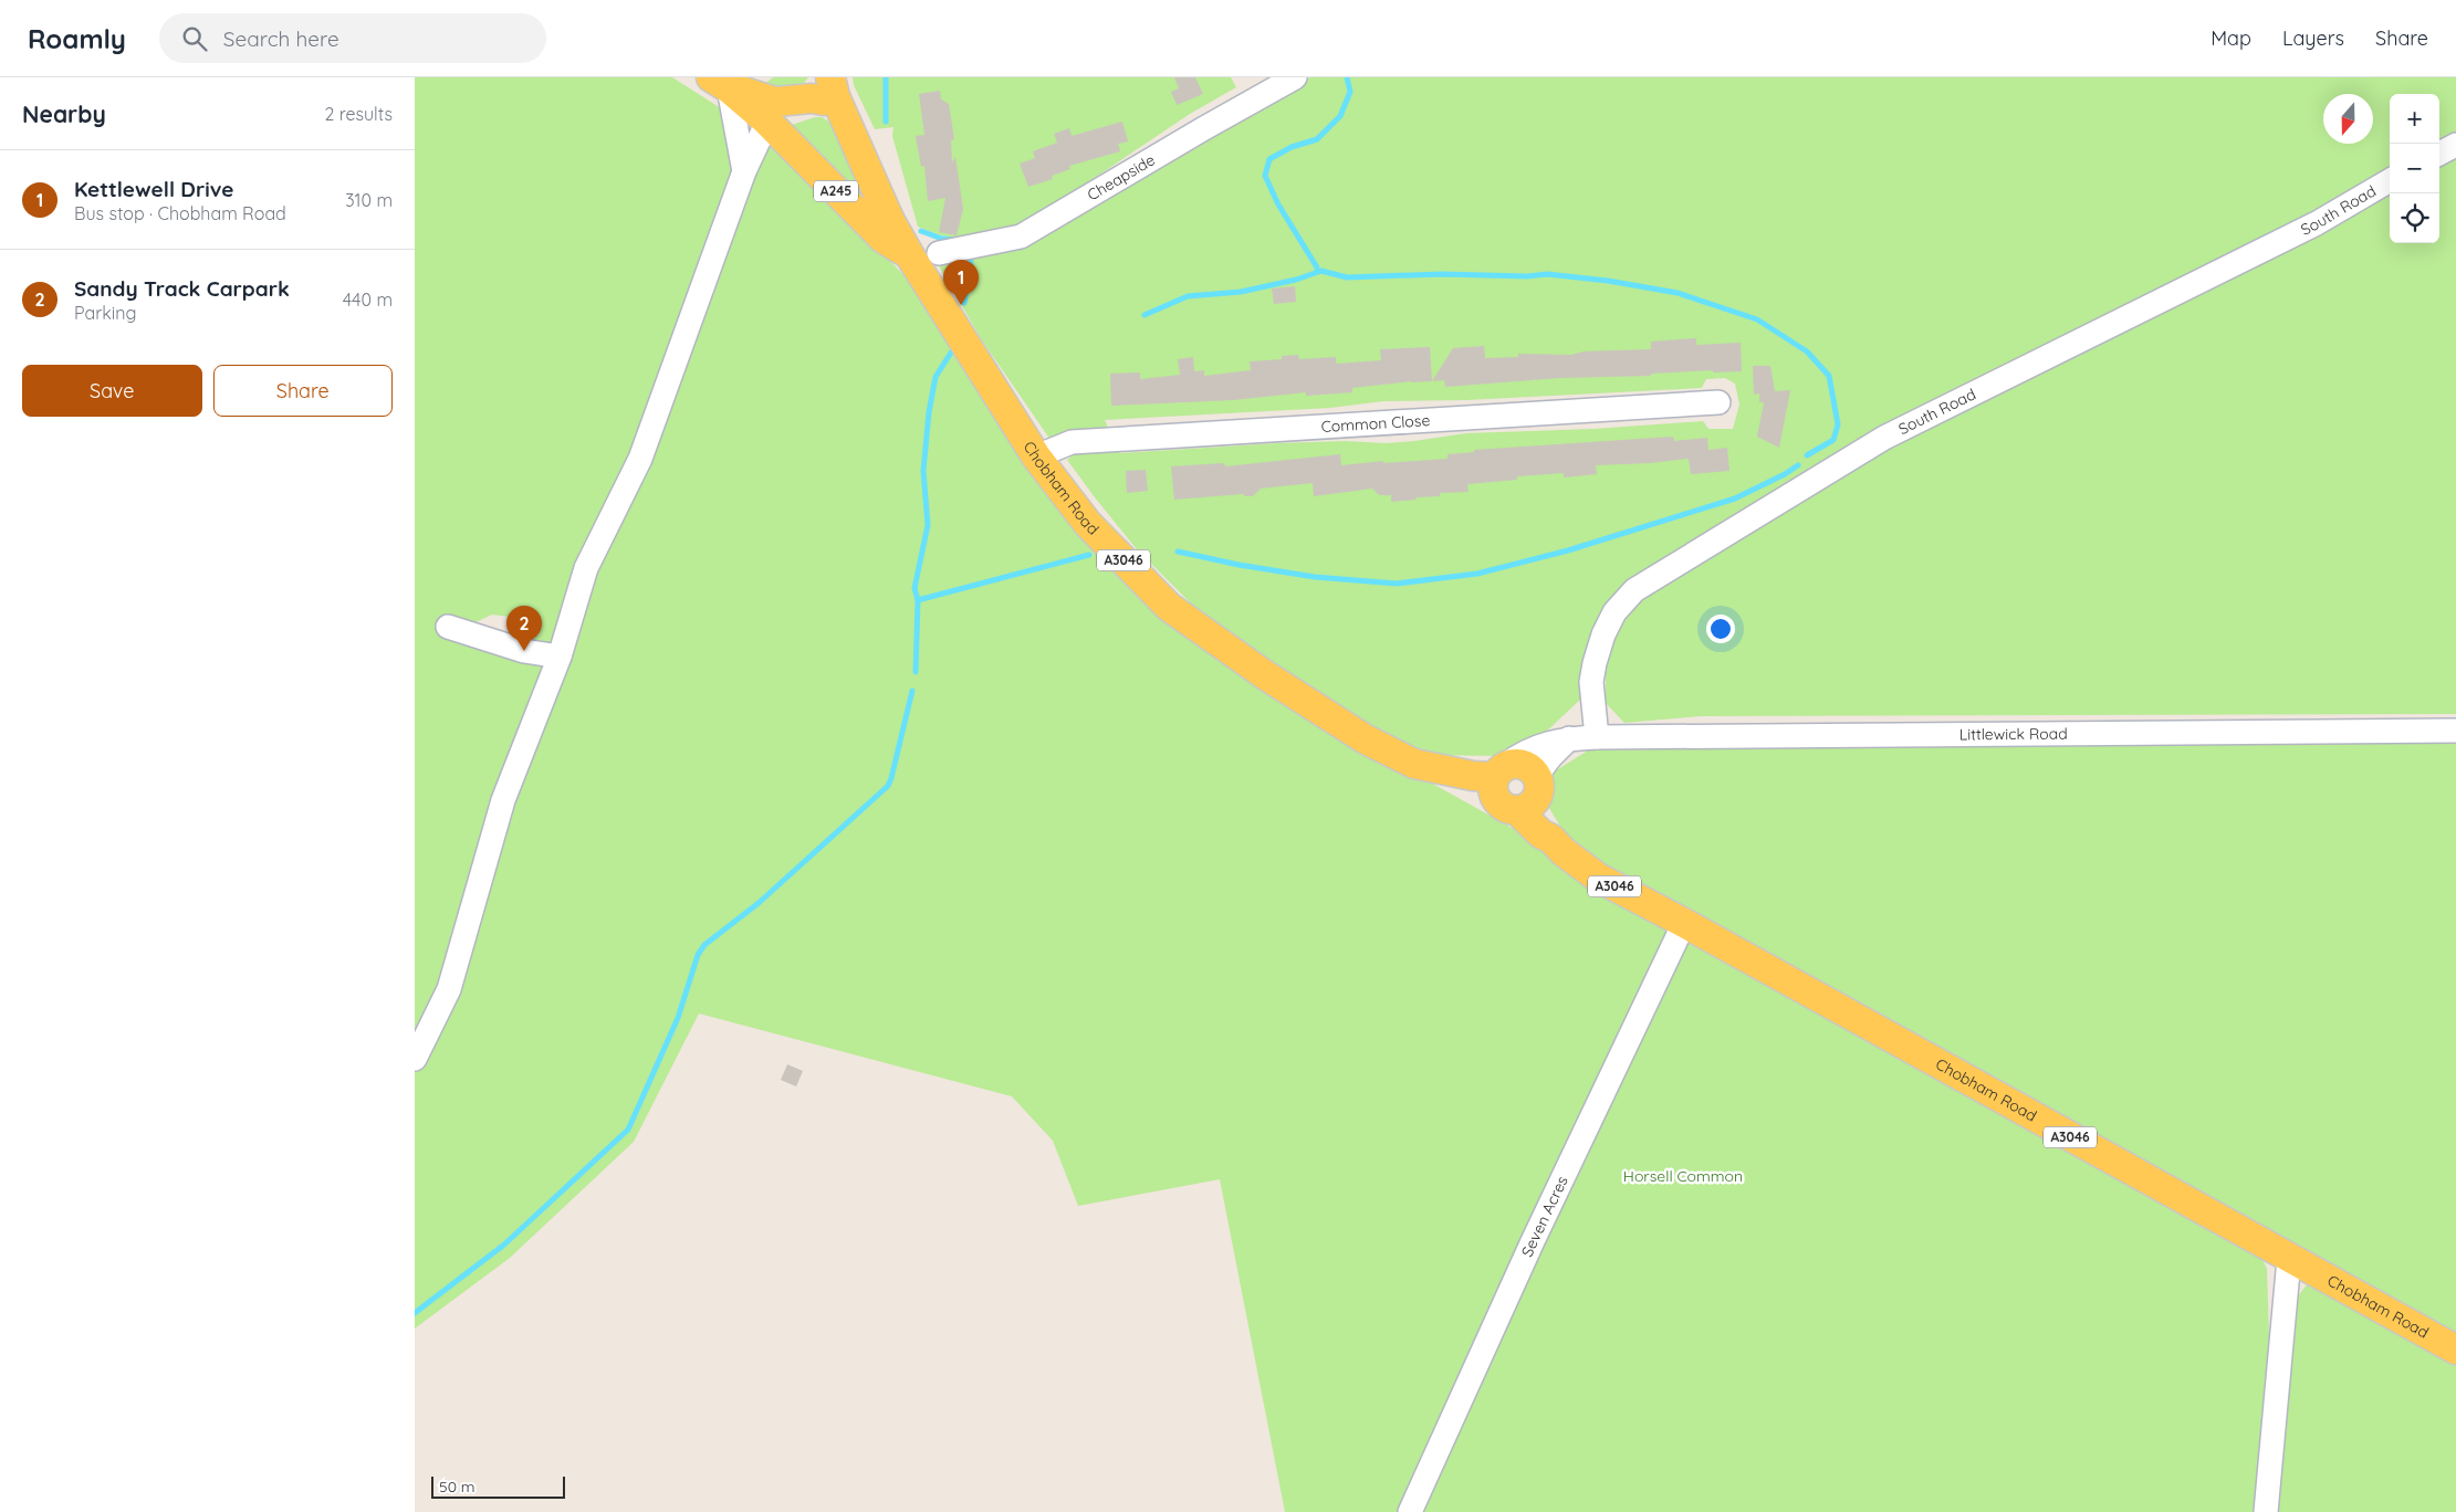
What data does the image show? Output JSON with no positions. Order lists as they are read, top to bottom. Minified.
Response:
{"streets":{"main road":["A245","Chobham Road","A3046"],"street":["Cheapside","South Road","Common Close","Littlewick Road","Seven Acres"]},"crossings":[["A245","Chobham Road"],["South Road","Littlewick Road"],["Common Close","Chobham Road"],["Chobham Road","Littlewick Road"],["Chobham Road","Seven Acres"]],"parks":["Horsell Common"],"scale_bar":"50 m","north":"bottom","page":{"header":"Roamly","search":"Search here","nav":["Map","Layers","Share"],"heading":["Nearby","2 results"],"map_buttons":["+","−"],"list":[{"mark":"1","name":"Kettlewell Drive","note":"Bus stop · Chobham Road","value":"310 m"},{"mark":"2","name":"Sandy Track Carpark","note":"Parking","value":"440 m"}],"pins":["1","2"],"buttons":["Save","Share"],"scale":"50 m"}}
